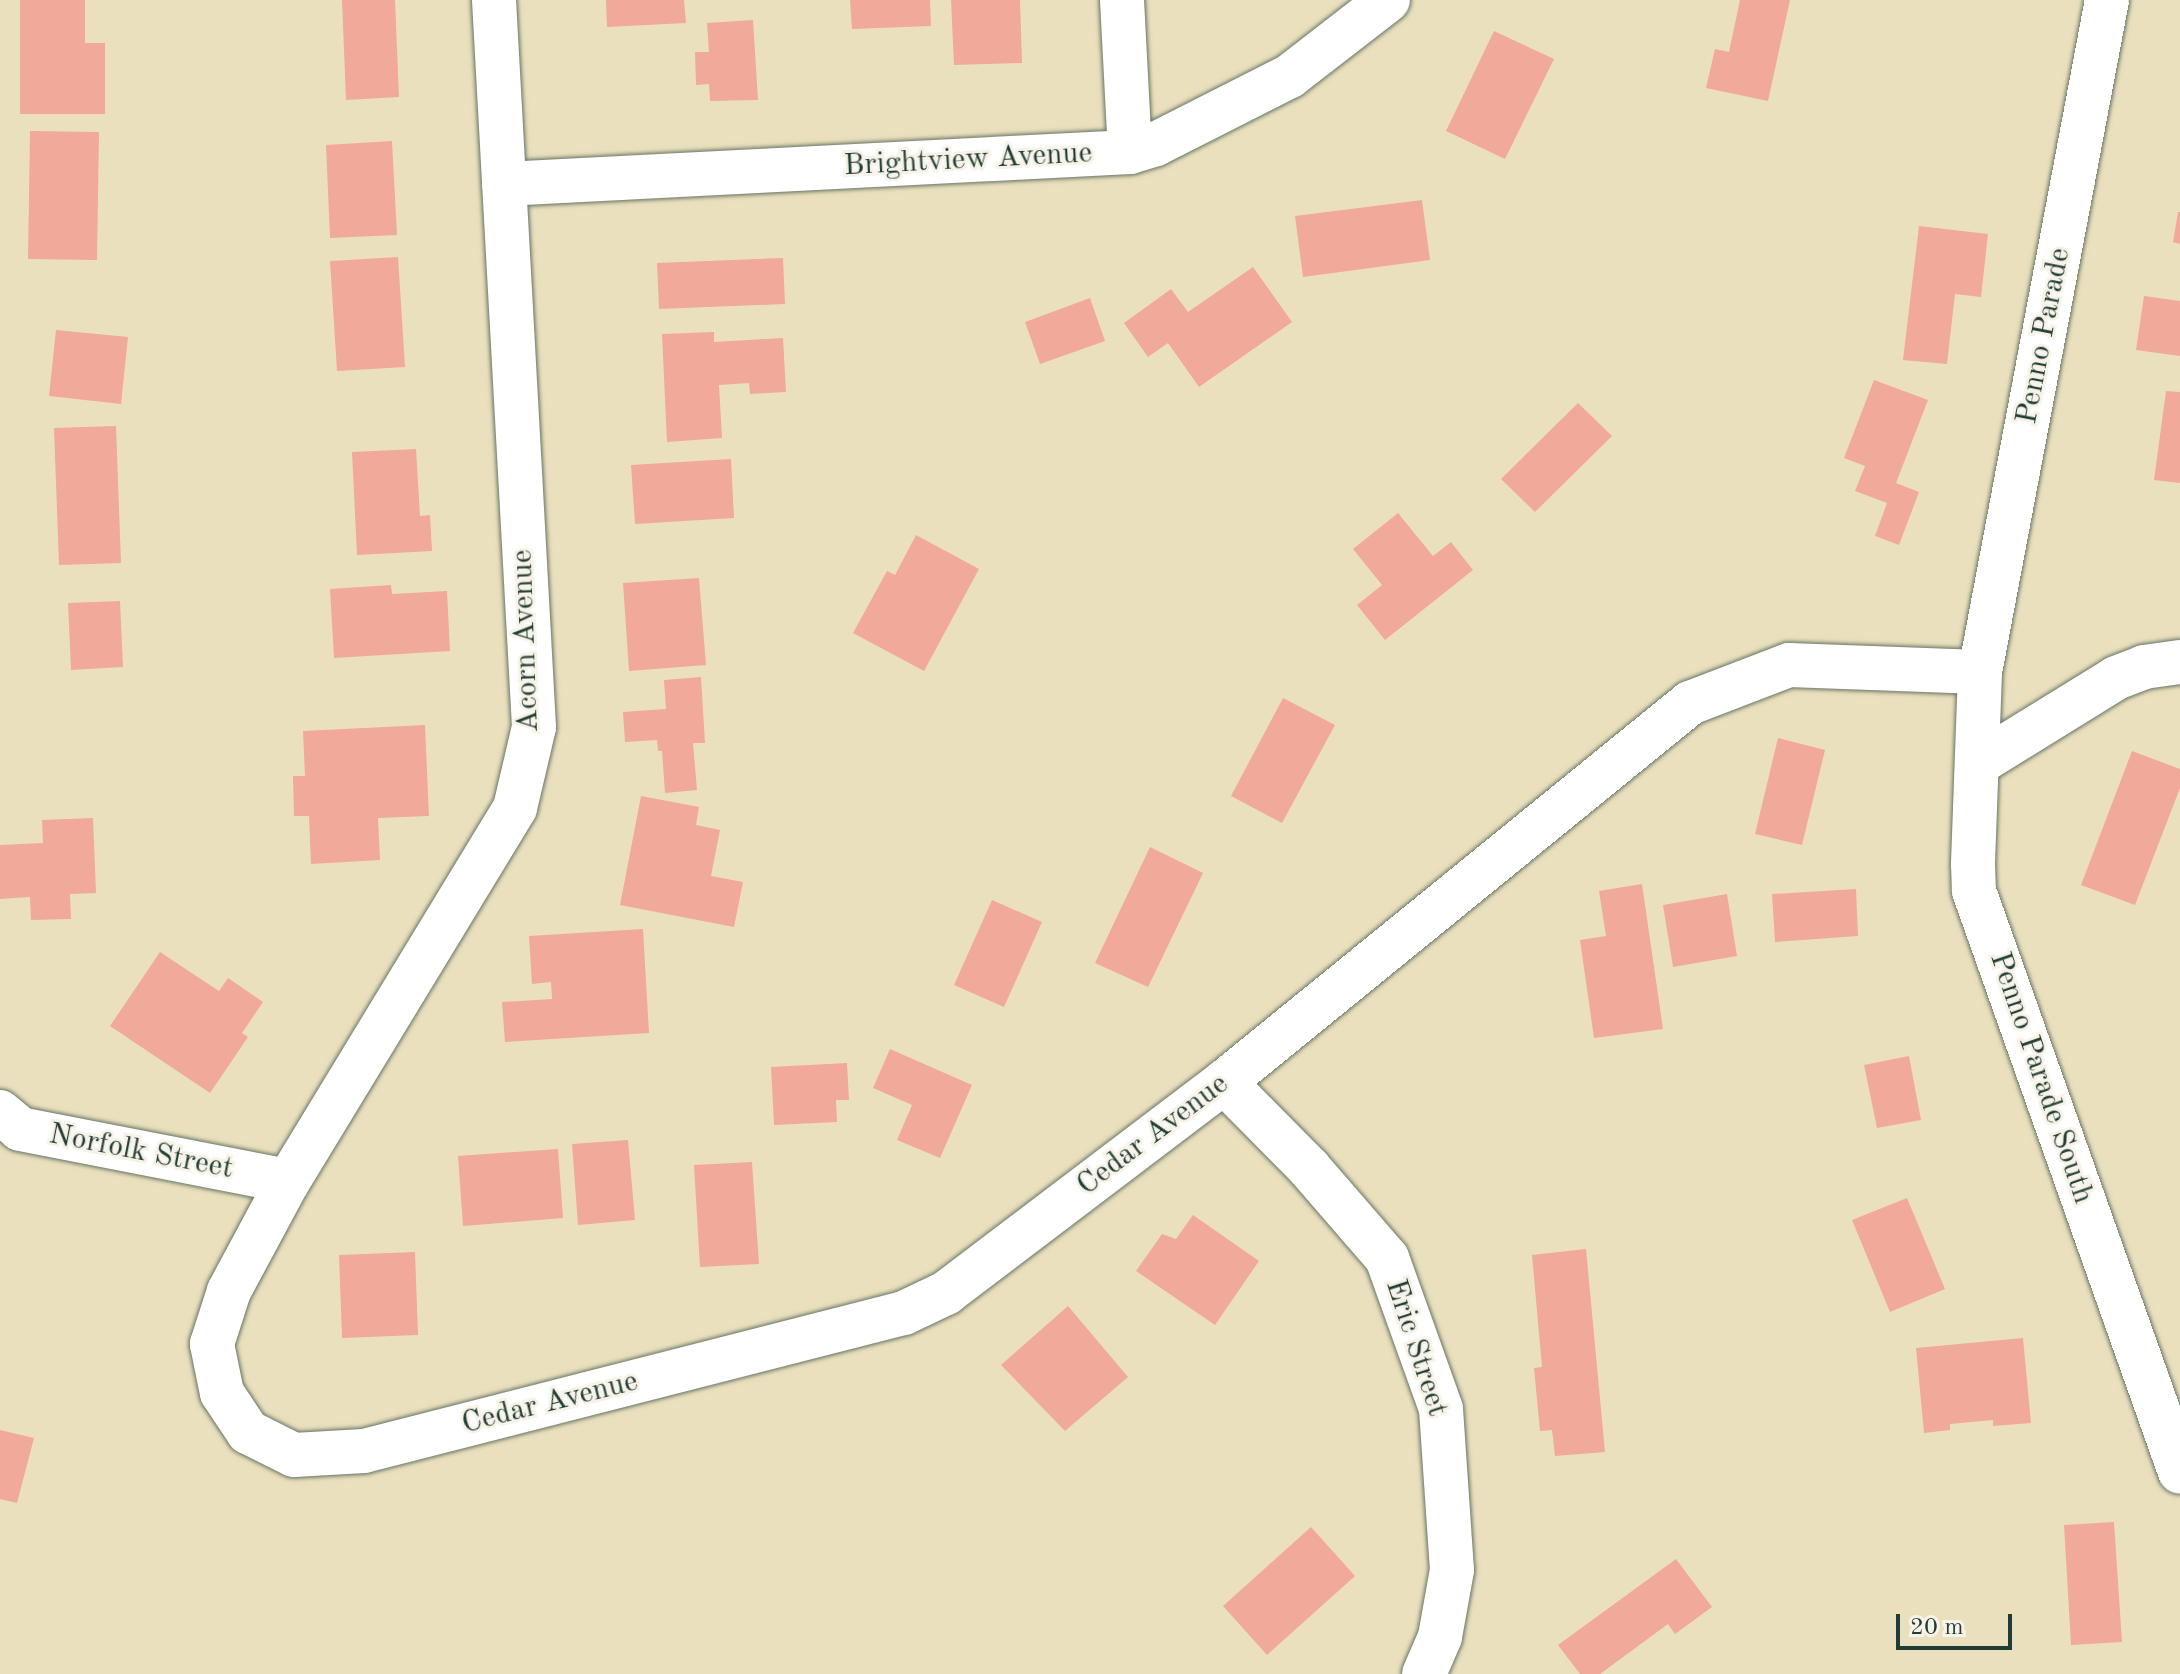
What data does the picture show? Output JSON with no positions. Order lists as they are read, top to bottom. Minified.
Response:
{"streets":{"street":["Brightview Avenue","Penno Parade","Acorn Avenue","Penno Parade South","Cedar Avenue","Norfolk Street","Eric Street"]},"crossings":[["Brightview Avenue","Acorn Avenue"],["Penno Parade","Penno Parade South"],["Penno Parade","Cedar Avenue"],["Acorn Avenue","Cedar Avenue"],["Acorn Avenue","Norfolk Street"],["Penno Parade South","Cedar Avenue"],["Cedar Avenue","Eric Street"]],"scale_bar":"20 m"}
